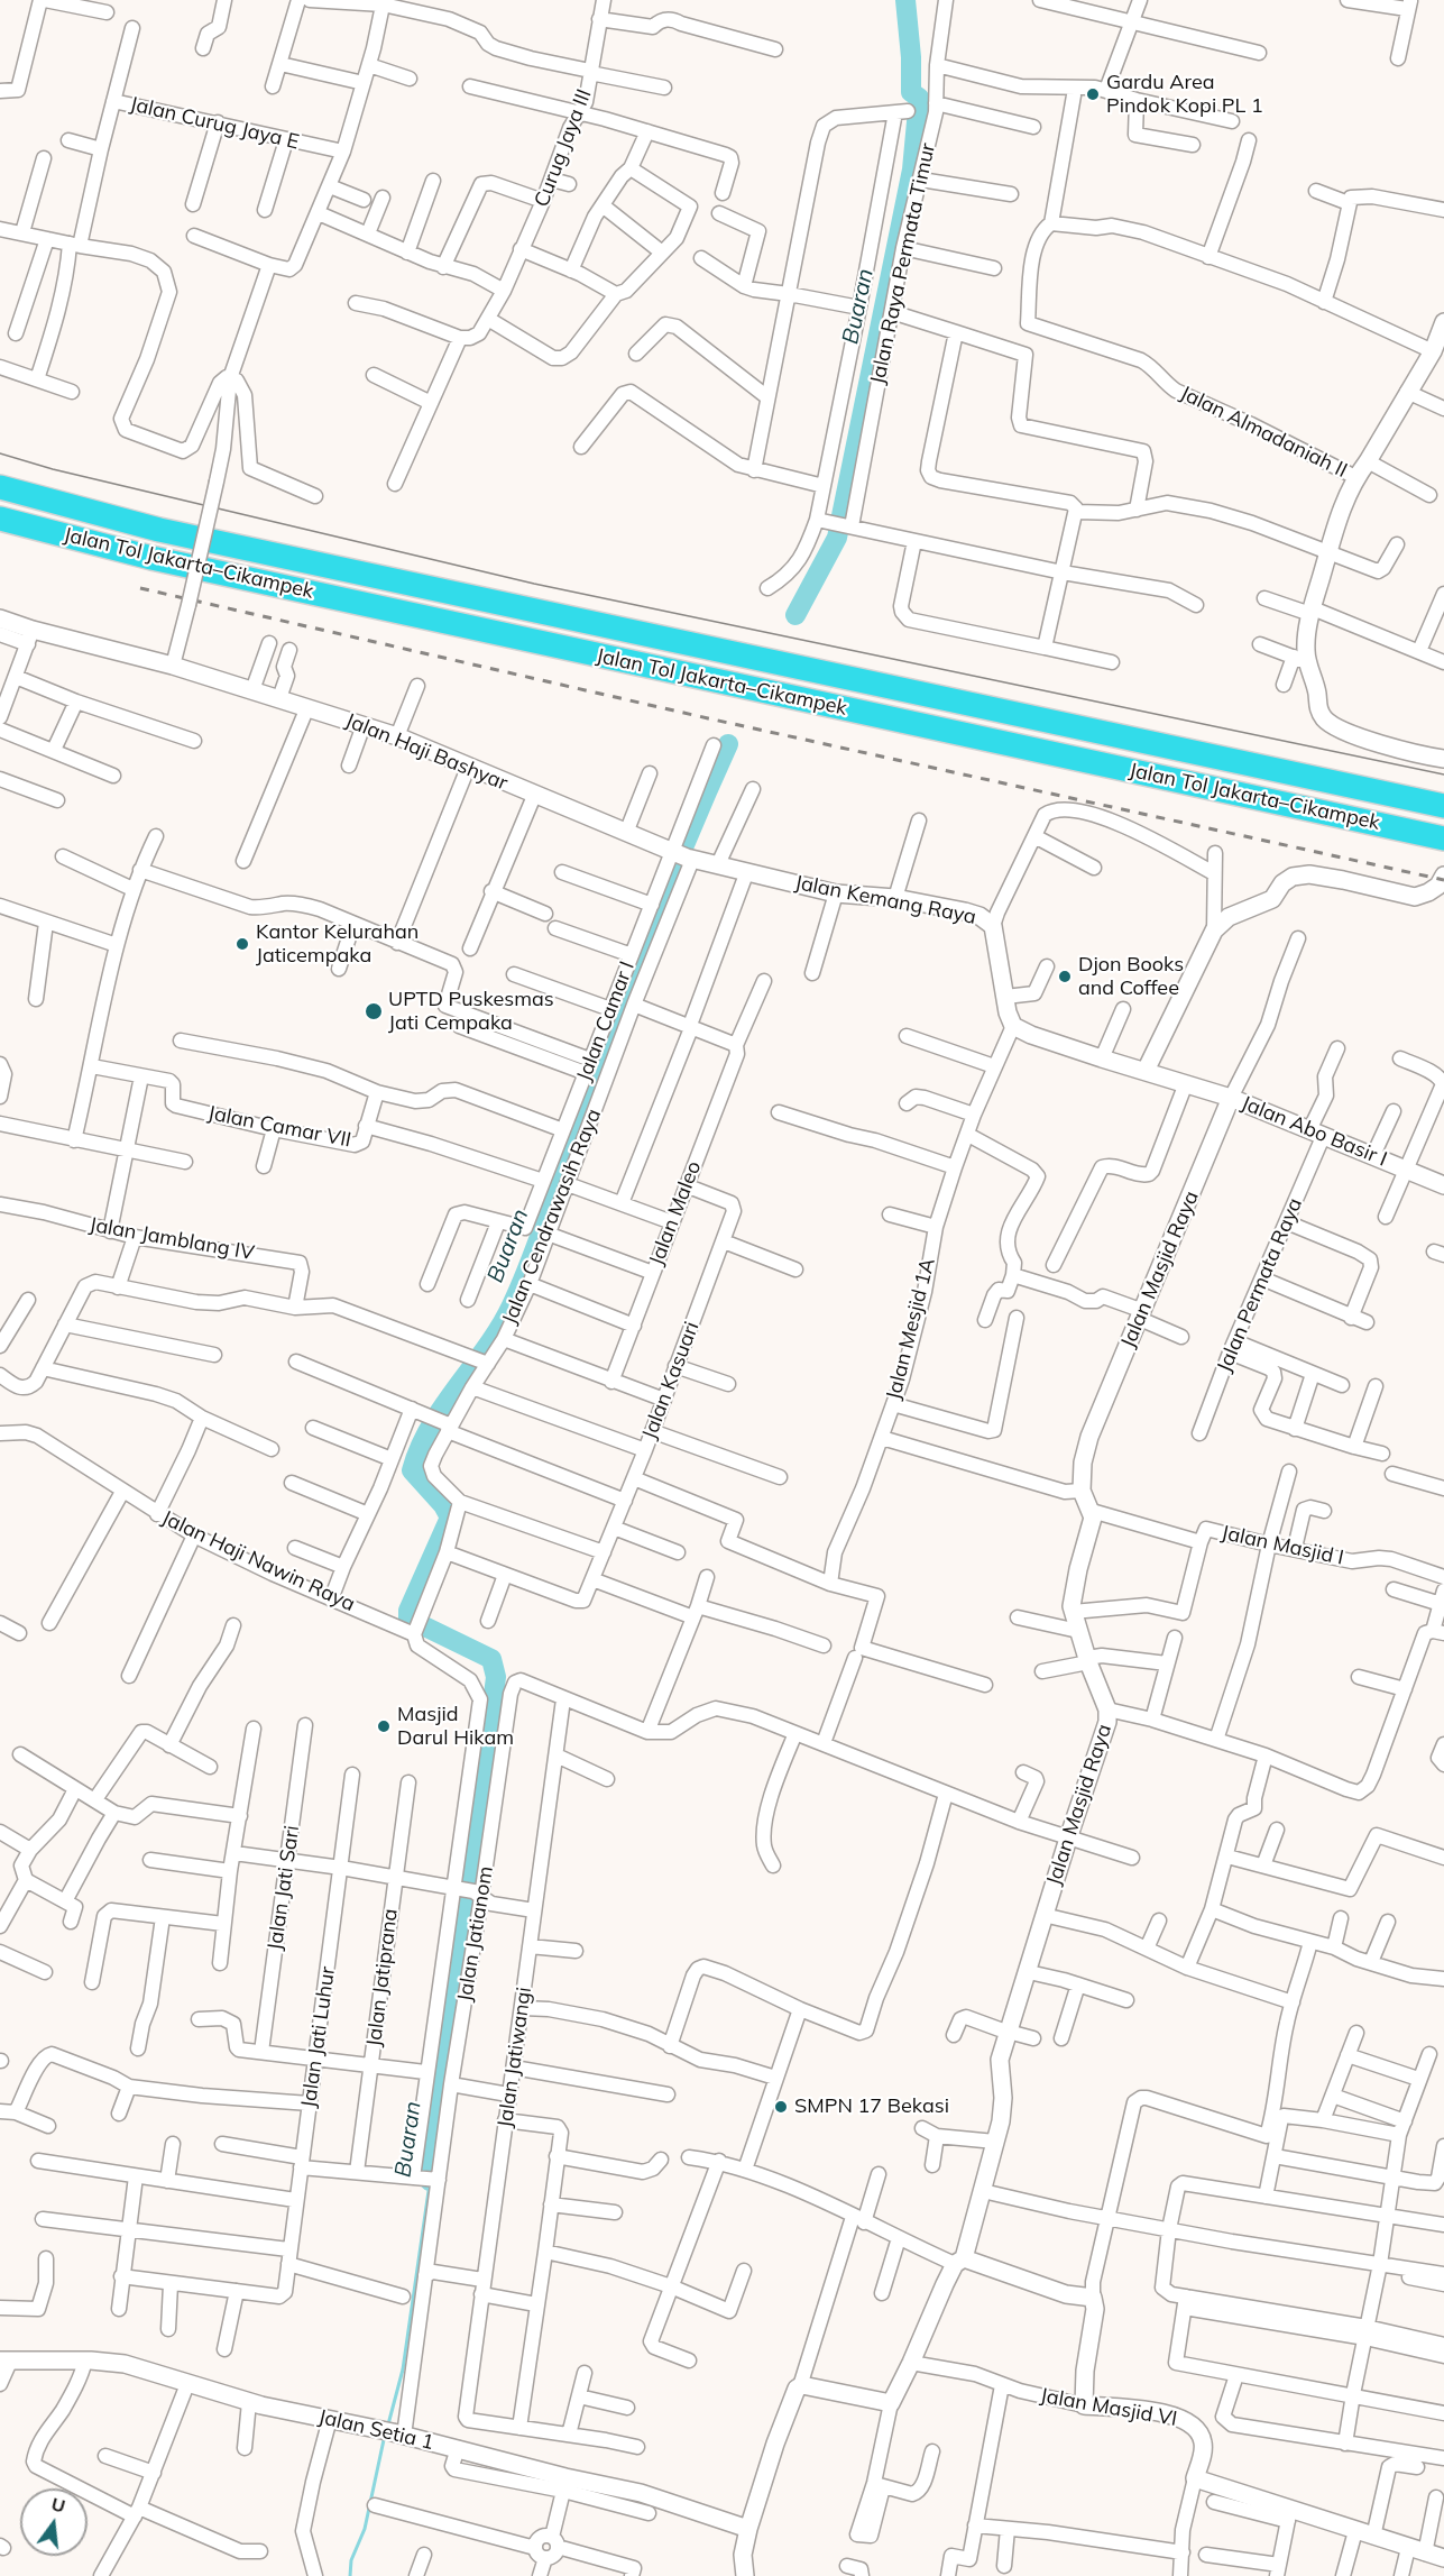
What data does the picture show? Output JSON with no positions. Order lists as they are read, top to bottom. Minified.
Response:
{"streets":{"highway":["Jalan Tol Jakarta–Cikampek"],"street":["Jalan Curug Jaya E","Curug Jaya III","Jalan Raya Permata Timur","Jalan Almadaniah II","Jalan Haji Bashyar","Jalan Kemang Raya","Jalan Camar I","Jalan Camar VII","Jalan Abo Basir I","Jalan Maleo","Jalan Cendrawasih Raya","Jalan Jamblang IV","Jalan Masjid Raya","Jalan Permata Raya","Jalan Mesjid 1A","Jalan Kasuari","Jalan Masjid I","Jalan Haji Nawin Raya","Jalan Jati Sari","Jalan Jatianom","Jalan Jatiprana","Jalan Jati Luhur","Jalan Jatiwangi","Jalan Masjid VI","Jalan Setia 1"]},"crossings":[["Jalan Haji Bashyar","Jalan Kemang Raya"],["Jalan Haji Bashyar","Jalan Camar I"],["Jalan Haji Bashyar","Jalan Cendrawasih Raya"],["Jalan Kemang Raya","Jalan Camar I"],["Jalan Kemang Raya","Jalan Cendrawasih Raya"],["Jalan Kemang Raya","Jalan Mesjid 1A"],["Jalan Camar I","Jalan Cendrawasih Raya"],["Jalan Abo Basir I","Jalan Masjid Raya"],["Jalan Abo Basir I","Jalan Permata Raya"],["Jalan Maleo","Jalan Kasuari"],["Jalan Masjid Raya","Jalan Masjid I"],["Jalan Masjid Raya","Jalan Masjid VI"],["Jalan Jatianom","Jalan Jatiwangi"]],"water":["Buaran"],"places":["Gardu Area Pindok Kopi PL 1","Kantor Kelurahan Jaticempaka","Djon Books and Coffee","UPTD Puskesmas Jati Cempaka","Masjid Darul Hikam","SMPN 17 Bekasi"],"north":"top"}
